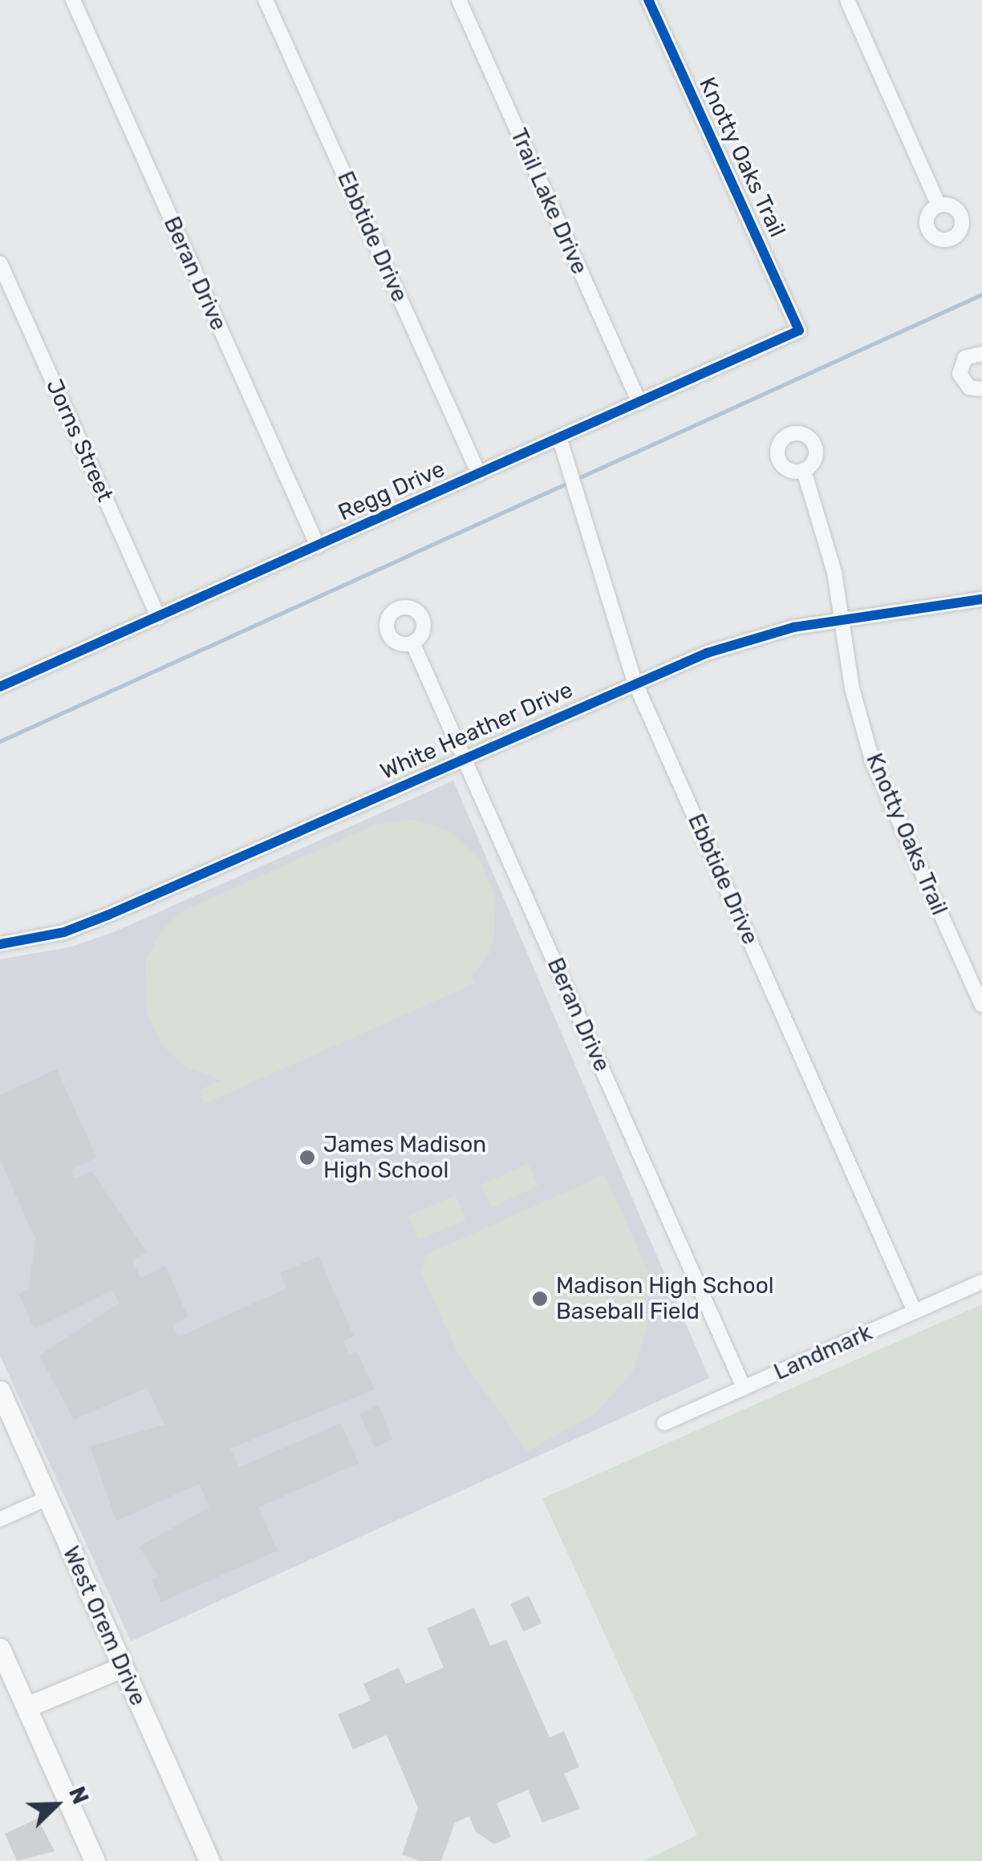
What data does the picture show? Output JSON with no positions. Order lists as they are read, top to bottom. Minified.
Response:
{"streets":{"main road":["West Orem Drive"],"street":["Knotty Oaks Trail","Trail Lake Drive","Ebbtide Drive","Beran Drive","Jorns Street","Regg Drive","White Heather Drive","Landmark"]},"crossings":[["Knotty Oaks Trail","Regg Drive"],["Knotty Oaks Trail","White Heather Drive"],["Trail Lake Drive","Regg Drive"],["Ebbtide Drive","Regg Drive"],["Ebbtide Drive","White Heather Drive"],["Ebbtide Drive","Landmark"],["Beran Drive","Regg Drive"],["Beran Drive","White Heather Drive"],["Beran Drive","Landmark"],["Jorns Street","Regg Drive"]],"places":["James Madison High School","Madison High School Baseball Field"],"north":"top right"}
